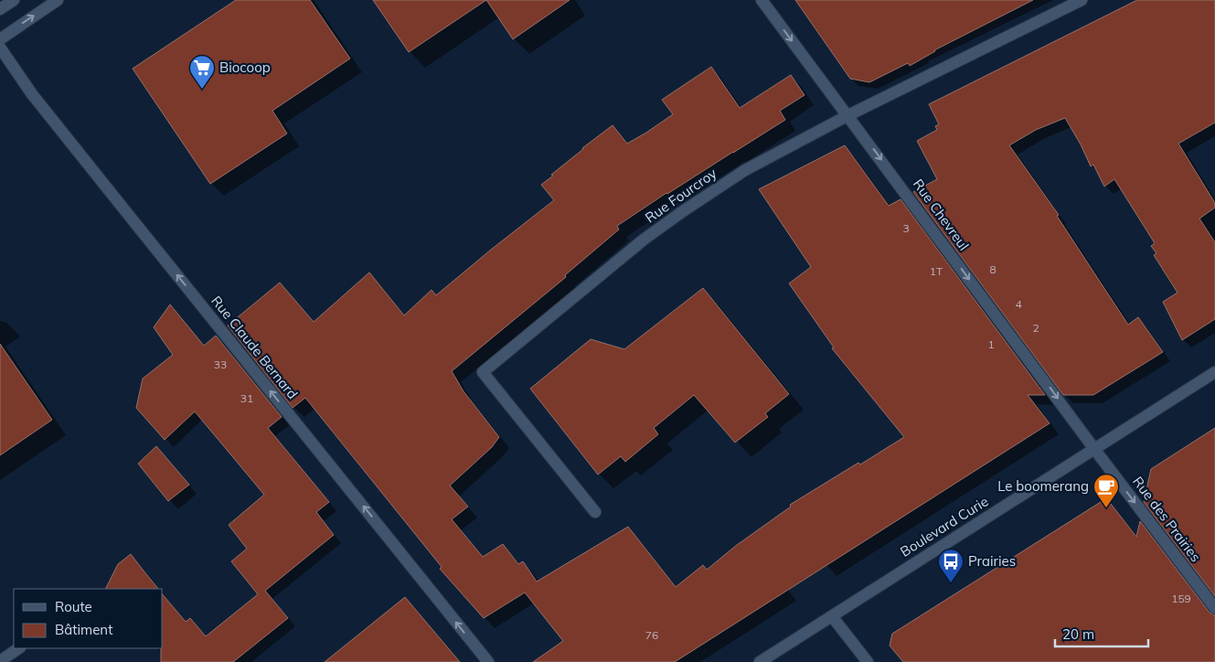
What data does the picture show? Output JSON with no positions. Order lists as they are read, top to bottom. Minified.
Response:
{"streets":{"street":["Rue Fourcroy","Rue Chevreul","Rue Claude Bernard","Rue des Prairies","Boulevard Curie"]},"crossings":[["Rue Fourcroy","Rue Chevreul"],["Rue Chevreul","Rue des Prairies"],["Rue Chevreul","Boulevard Curie"],["Rue des Prairies","Boulevard Curie"]],"one_way":["Rue Chevreul","Rue Claude Bernard","Rue des Prairies"],"places":{"supermarket":["Biocoop"],"cafe":["Le boomerang"],"bus stop":["Prairies"]},"house_numbers":["3","8","1T","4","2","1","33","31","159","76"],"legend":["Route","Bâtiment"],"scale_bar":"20 m"}
